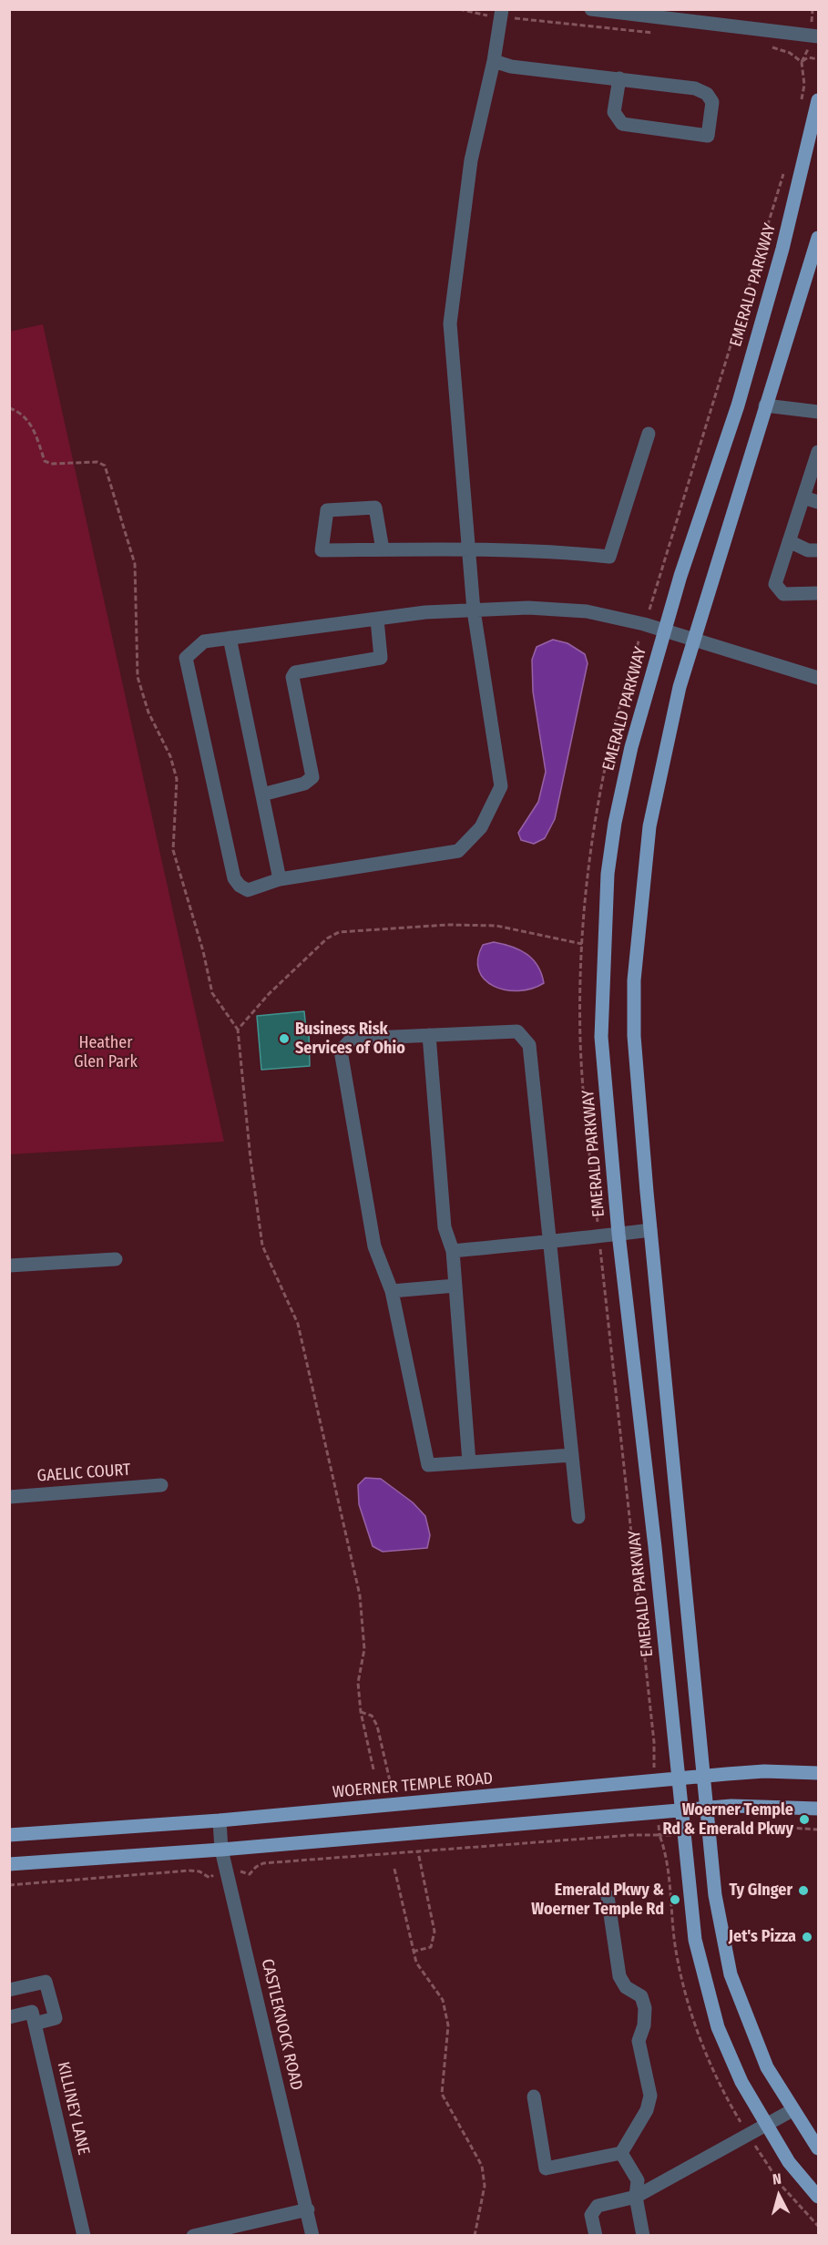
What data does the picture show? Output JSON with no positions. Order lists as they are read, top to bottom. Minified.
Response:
{"streets":{"main road":["EMERALD PARKWAY","WOERNER TEMPLE ROAD"],"street":["GAELIC COURT","CASTLEKNOCK ROAD","KILLINEY LANE"]},"crossings":[["EMERALD PARKWAY","WOERNER TEMPLE ROAD"],["WOERNER TEMPLE ROAD","CASTLEKNOCK ROAD"]],"parks":["Heather Glen Park"],"places":["Business Risk Services of Ohio","Woerner Temple Rd & Emerald Pkwy","Ty GInger","Emerald Pkwy & Woerner Temple Rd","Jet's Pizza"],"north":"top"}
